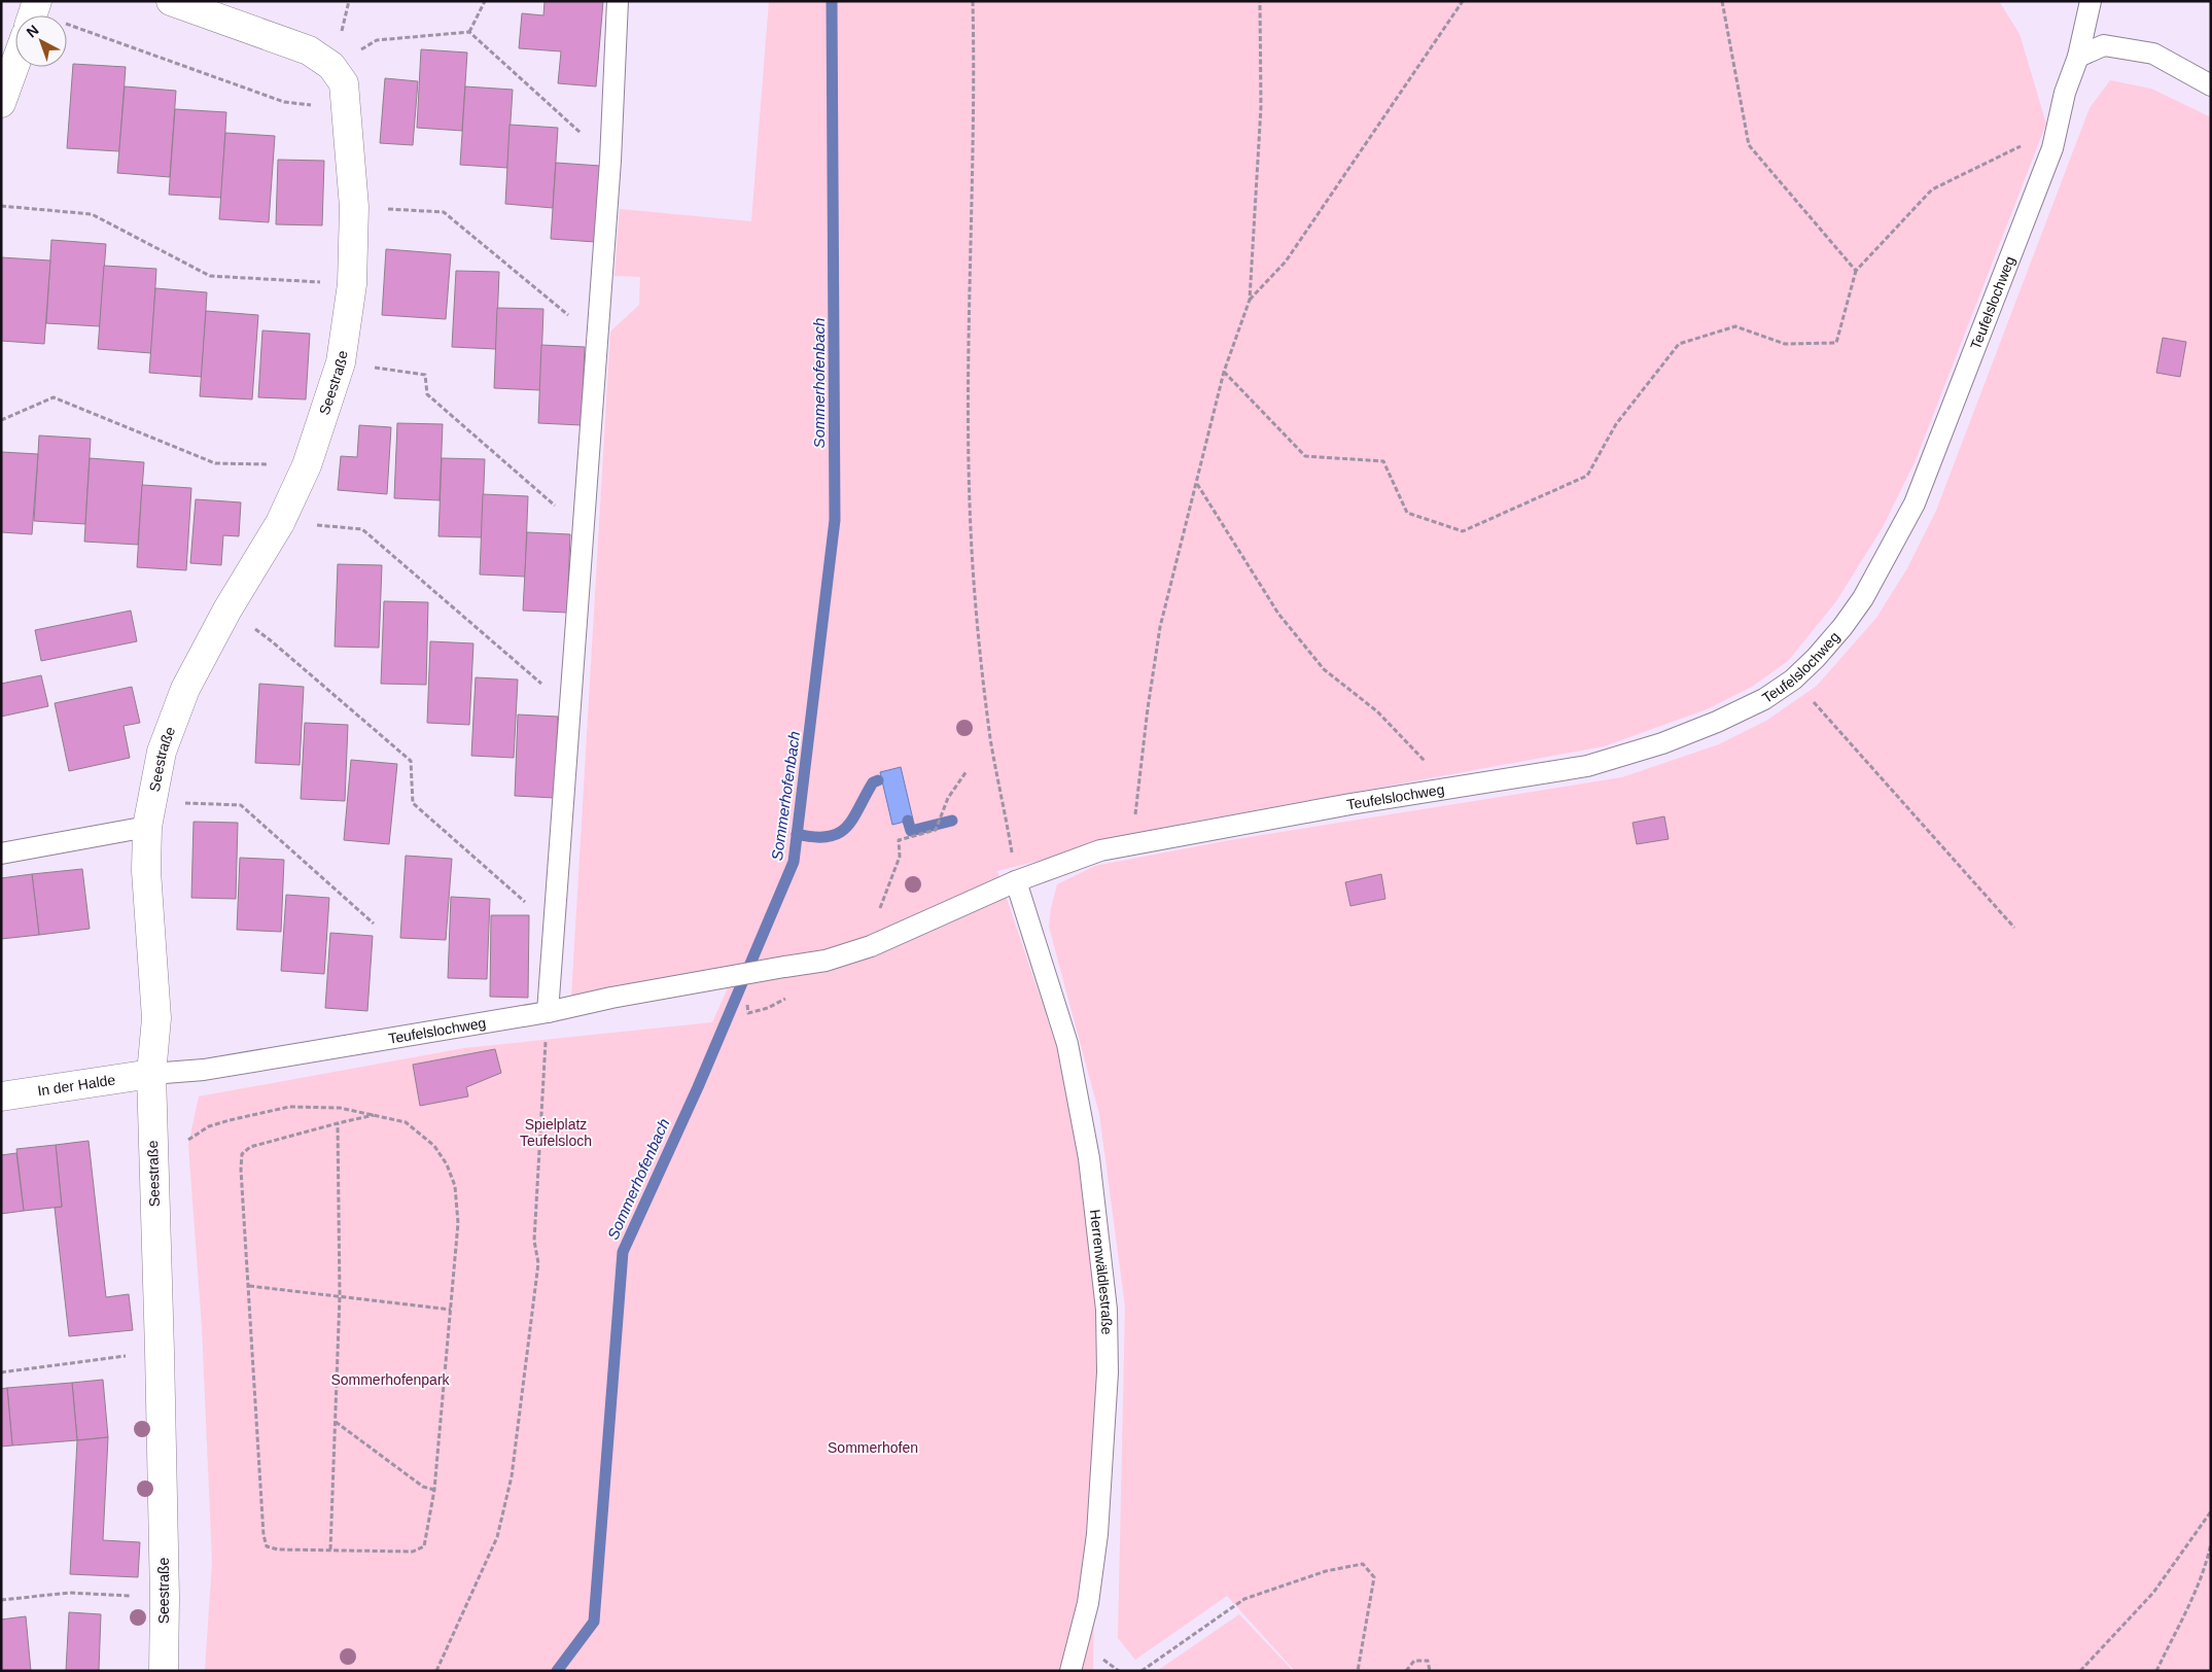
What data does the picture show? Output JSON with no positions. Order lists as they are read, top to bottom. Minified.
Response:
{"streets":{"street":["Seestraße","In der Halde"],"lane":["Teufelslochweg","Herrenwäldlestraße"]},"crossings":[["Teufelslochweg","Seestraße"],["Teufelslochweg","In der Halde"],["Teufelslochweg","Herrenwäldlestraße"],["Seestraße","In der Halde"]],"water":["Sommerhofenbach"],"parks":["Spielplatz Teufelsloch","Sommerhofenpark","Sommerhofen"],"north":"top left"}
